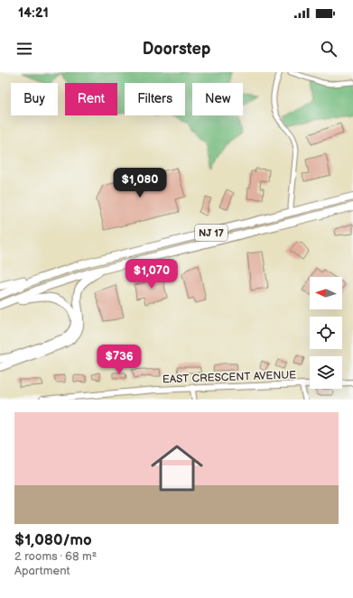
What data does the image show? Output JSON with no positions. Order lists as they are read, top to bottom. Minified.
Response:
{"streets":{"highway":["NJ 17"],"street":["EAST CRESCENT AVENUE"]},"north":"left","page":{"status":"14:21","header":"Doorstep","chip":["Buy","Rent","Filters","New"],"price":["$1,080","$1,070","$736"],"list":[{"name":"$1,080/mo","note":"2 rooms · 68 m² · Apartment"}]}}
